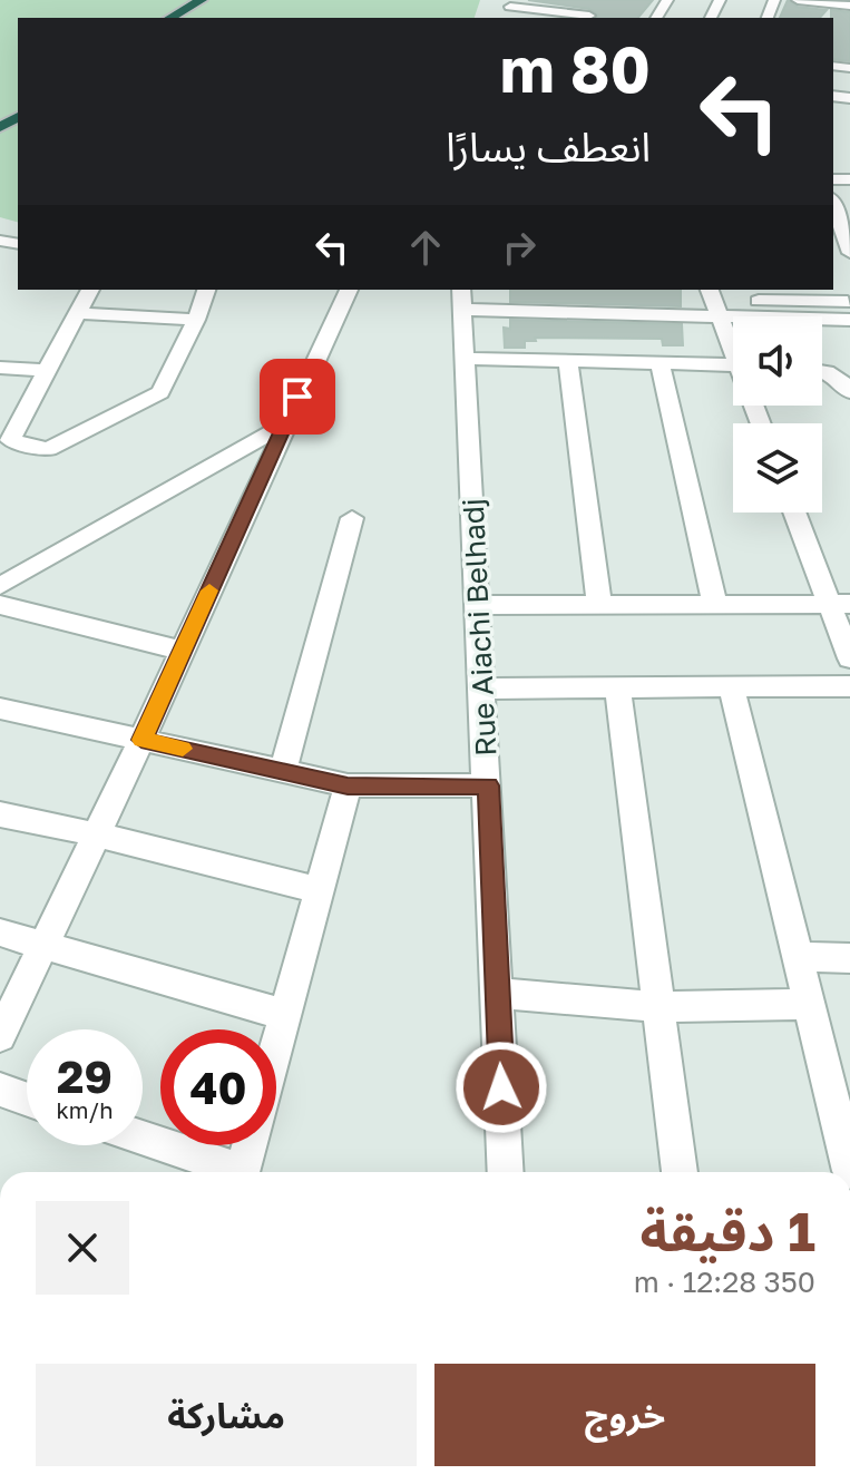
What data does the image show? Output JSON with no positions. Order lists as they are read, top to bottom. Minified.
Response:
{"streets":{"street":["Rue Aiachi Belhadj"]},"page":{"turn":["80 m","انعطف يسارًا"],"speed":"29 km/h","limit":"40","heading":["1 دقيقة","350 m · 12:28"],"buttons":["خروج","مشاركة"]}}
